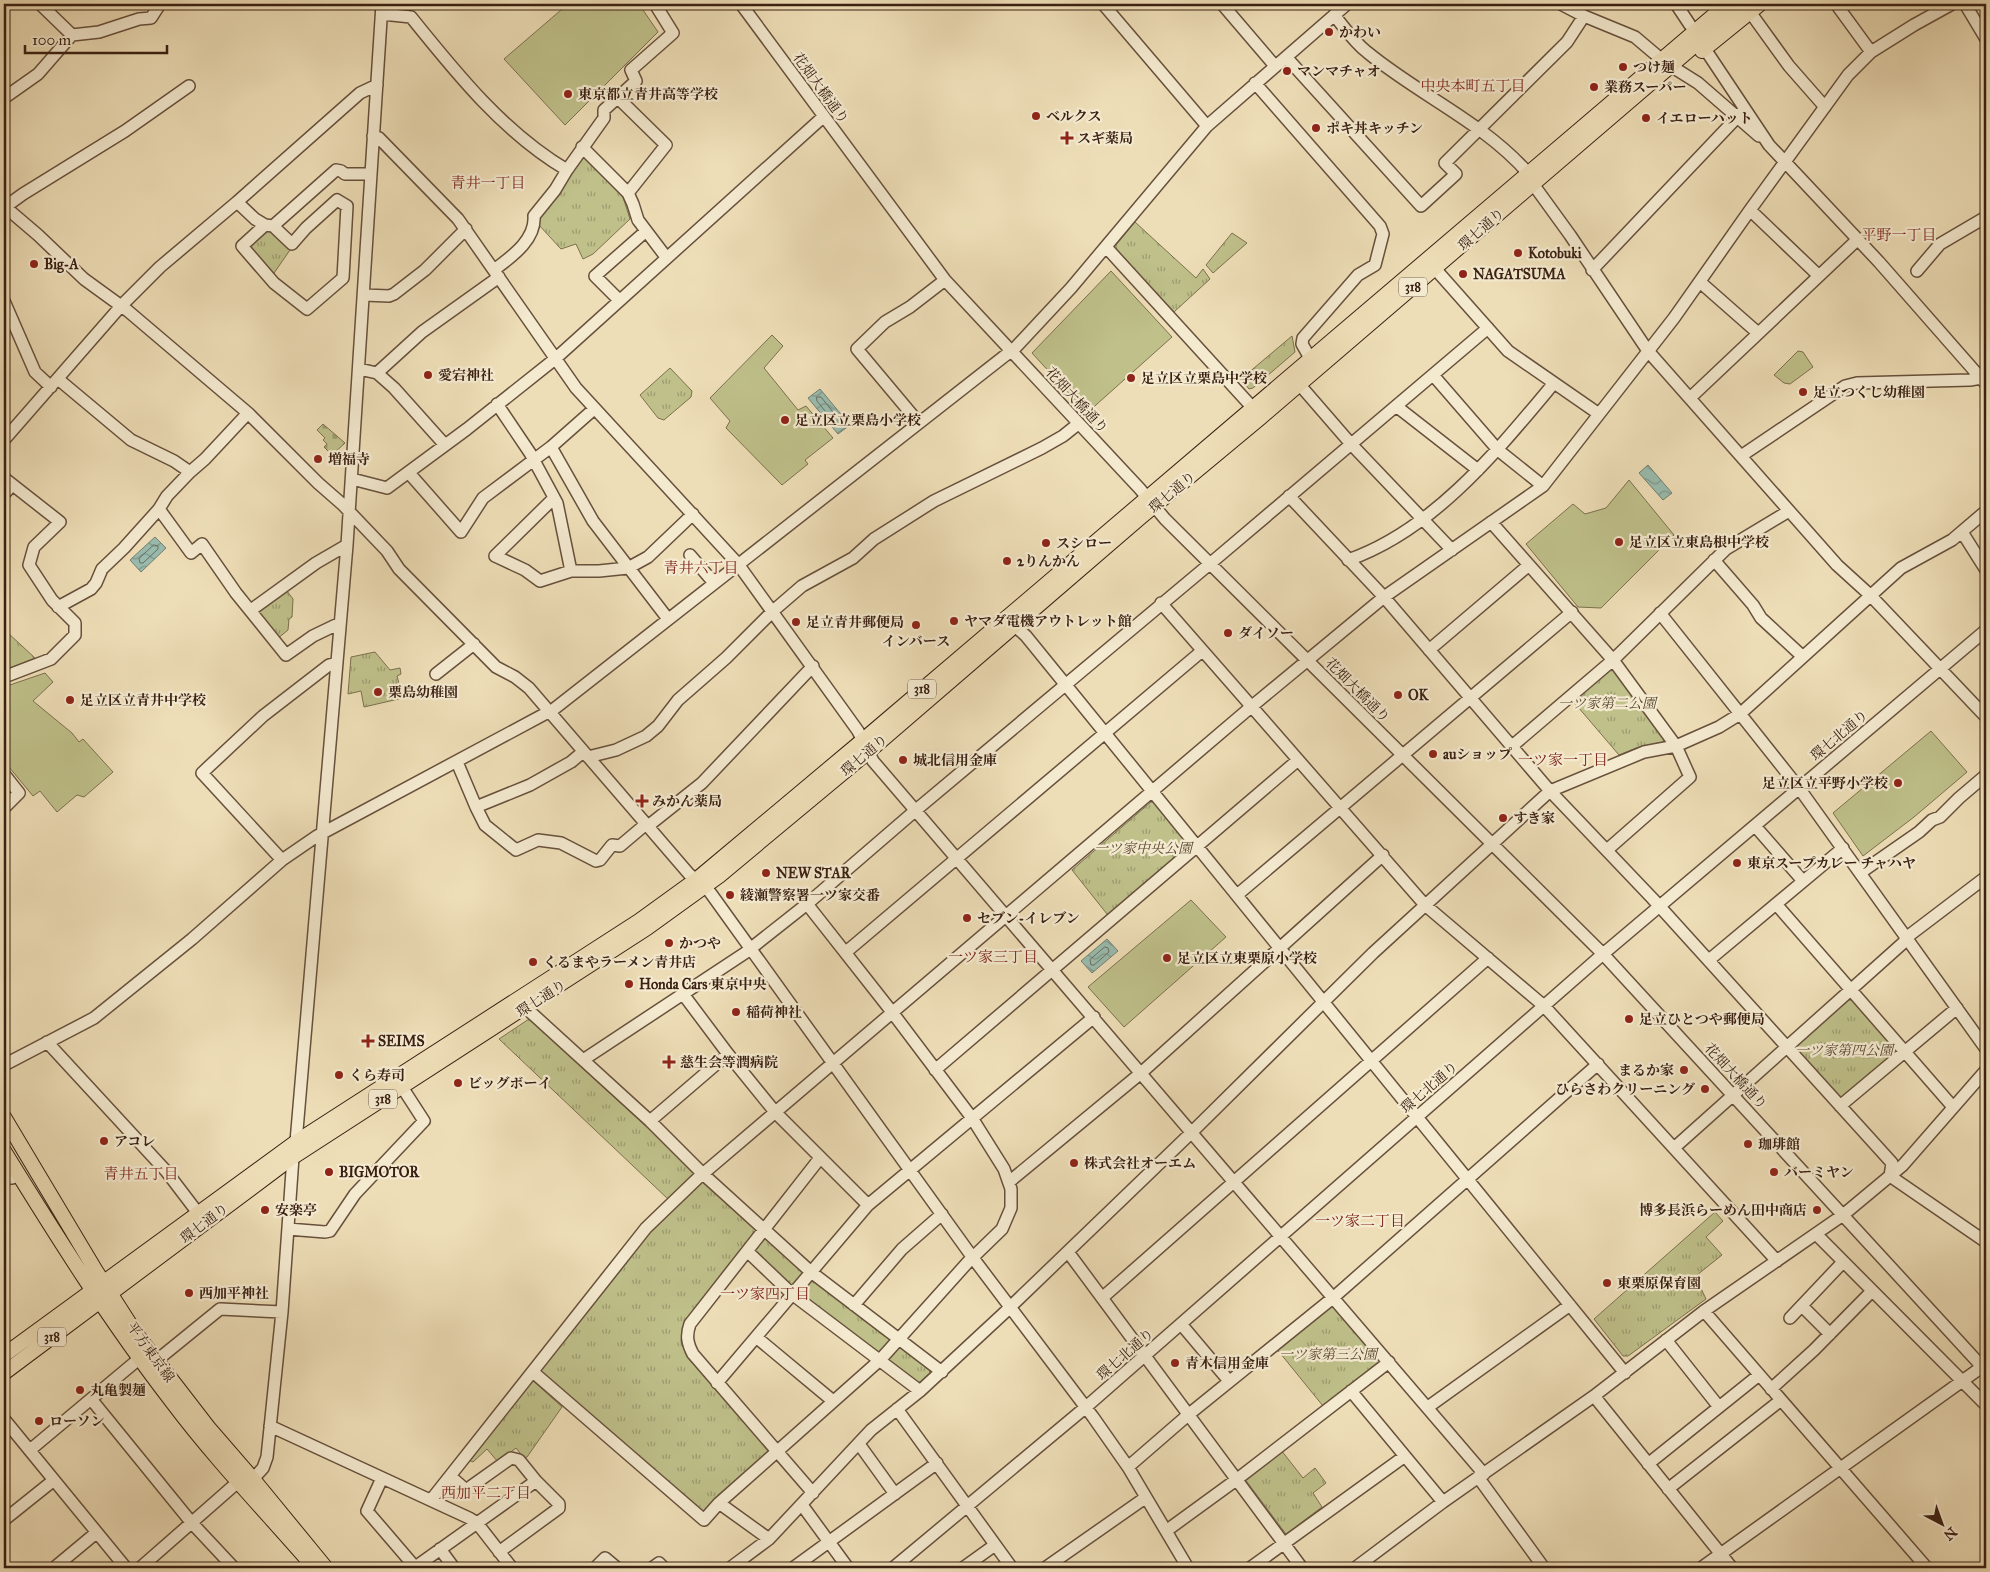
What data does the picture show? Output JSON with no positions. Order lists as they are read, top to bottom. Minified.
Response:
{"streets":{"main road":["環七通り","318","平方東京線"],"street":["花畑大橋通り","環七北通り"]},"crossings":[["花畑大橋通り","環七通り"],["花畑大橋通り","環七北通り"],["環七通り","平方東京線"]],"districts":["中央本町五丁目","青井一丁目","平野一丁目","青井六丁目","一ツ家一丁目","一ツ家三丁目","青井五丁目","一ツ家二丁目","一ツ家四丁目","西加平二丁目"],"parks":["一ツ家第二公園","一ツ家中央公園","一ツ家第四公園","一ツ家第三公園"],"places":{"other":["かわい","つけ麺","マンマチャオ","業務スーパー","東京都立青井高等学校","ベルクス","イエローハット","ポキ丼キッチン","Kotobuki","Big-A","NAGATSUMA","愛宕神社","足立区立栗島中学校","足立つくし幼稚園","足立区立栗島小学校","増福寺","足立区立東島根中学校","スシロー","2りんかん","ヤマダ電機アウトレット館","足立青井郵便局","インバース","ダイソー","栗島幼稚園","OK","足立区立青井中学校","auショップ","城北信用金庫","足立区立平野小学校","すき家","東京スープカレー チャハヤ","NEW STAR","綾瀬警察署一ツ家交番","セブン-イレブン","かつや","足立区立東栗原小学校","くるまやラーメン青井店","Honda Cars 東京中央","稲荷神社","足立ひとつや郵便局","まるか家","くら寿司","ビッグボーイ","ひらさわクリーニング","アコレ","珈琲館","株式会社オーエム","BIGMOTOR","バーミヤン","安楽亭","博多長浜らーめん田中商店","東栗原保育園","西加平神社","青木信用金庫","丸亀製麺","ローソン"],"health":["スギ薬局","みかん薬局","SEIMS","慈生会等潤病院"]},"scale_bar":"100 m","north":"bottom right"}
